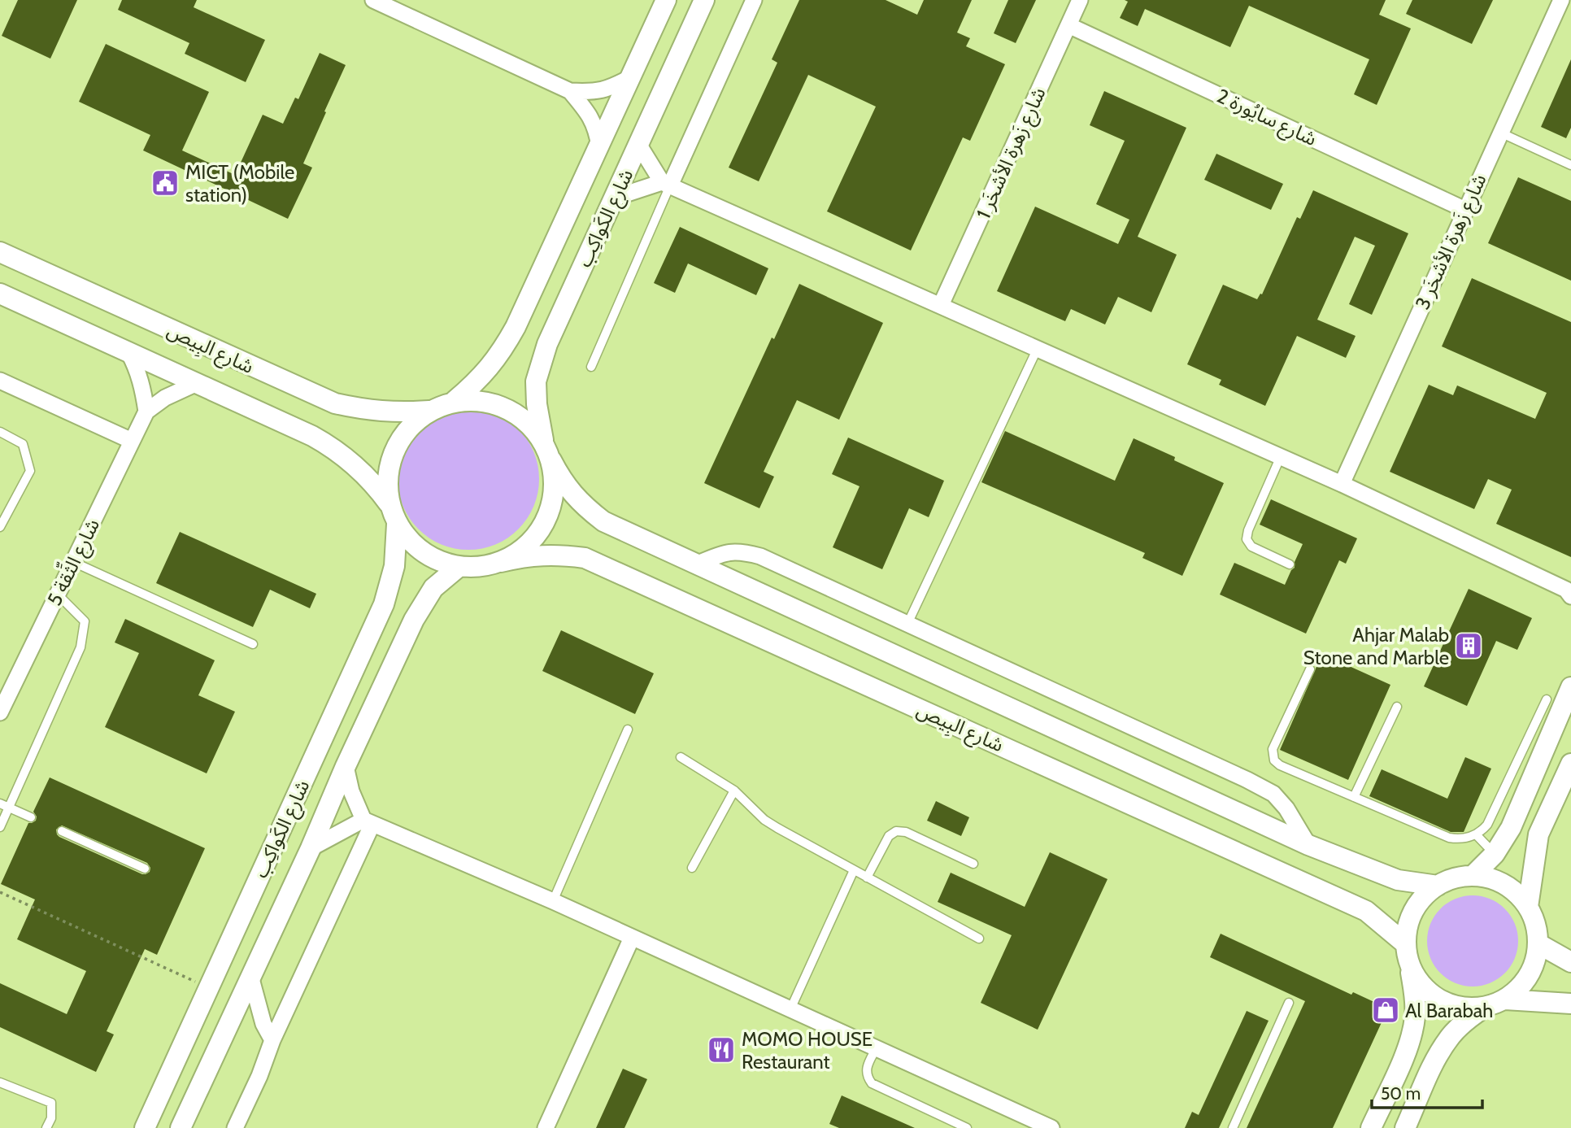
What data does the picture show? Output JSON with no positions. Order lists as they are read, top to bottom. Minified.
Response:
{"streets":{"street":["شارع سايُورة 2","شارع زَهرة الأشخَر 1","شارع الكَواكِب","شارع زَهرة الأشخَر 3","شارع البِيص","شارع الثِّقة 5"]},"crossings":[["شارع سايُورة 2","شارع زَهرة الأشخَر 1"],["شارع سايُورة 2","شارع زَهرة الأشخَر 3"],["شارع الكَواكِب","شارع البِيص"],["شارع البِيص","شارع الثِّقة 5"]],"places":{"public building":["MICT (Mobile station)"],"building":["Ahjar Malab Stone and Marble"],"shop":["Al Barabah"],"restaurant":["MOMO HOUSE Restaurant"]},"scale_bar":"50 m"}
